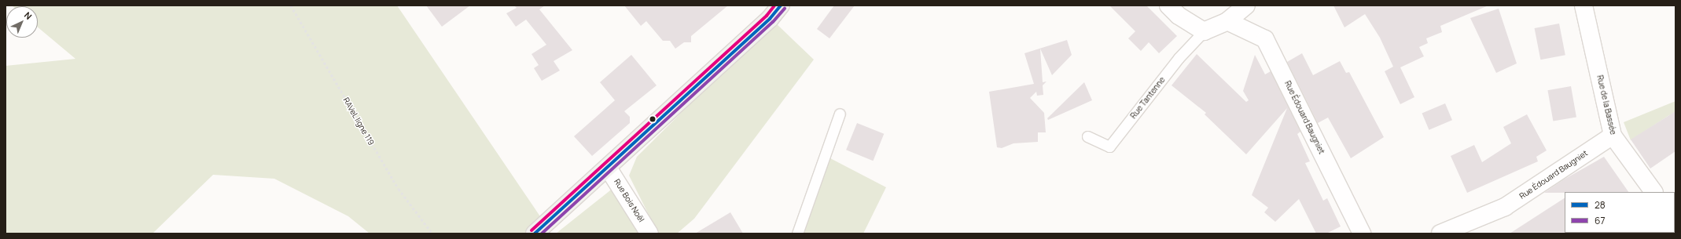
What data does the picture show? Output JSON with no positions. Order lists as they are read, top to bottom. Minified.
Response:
{"streets":{"street":["Rue Tantenne","Rue de la Bassée","Rue Édouard Baugniet","Rue Bois Noël"],"path":["RAVeL ligne 119"]},"crossings":[["Rue Tantenne","Rue Édouard Baugniet"],["Rue de la Bassée","Rue Édouard Baugniet"]],"lines":["transit line 28","transit line 67"],"legend":["28","67"],"north":"top right"}
